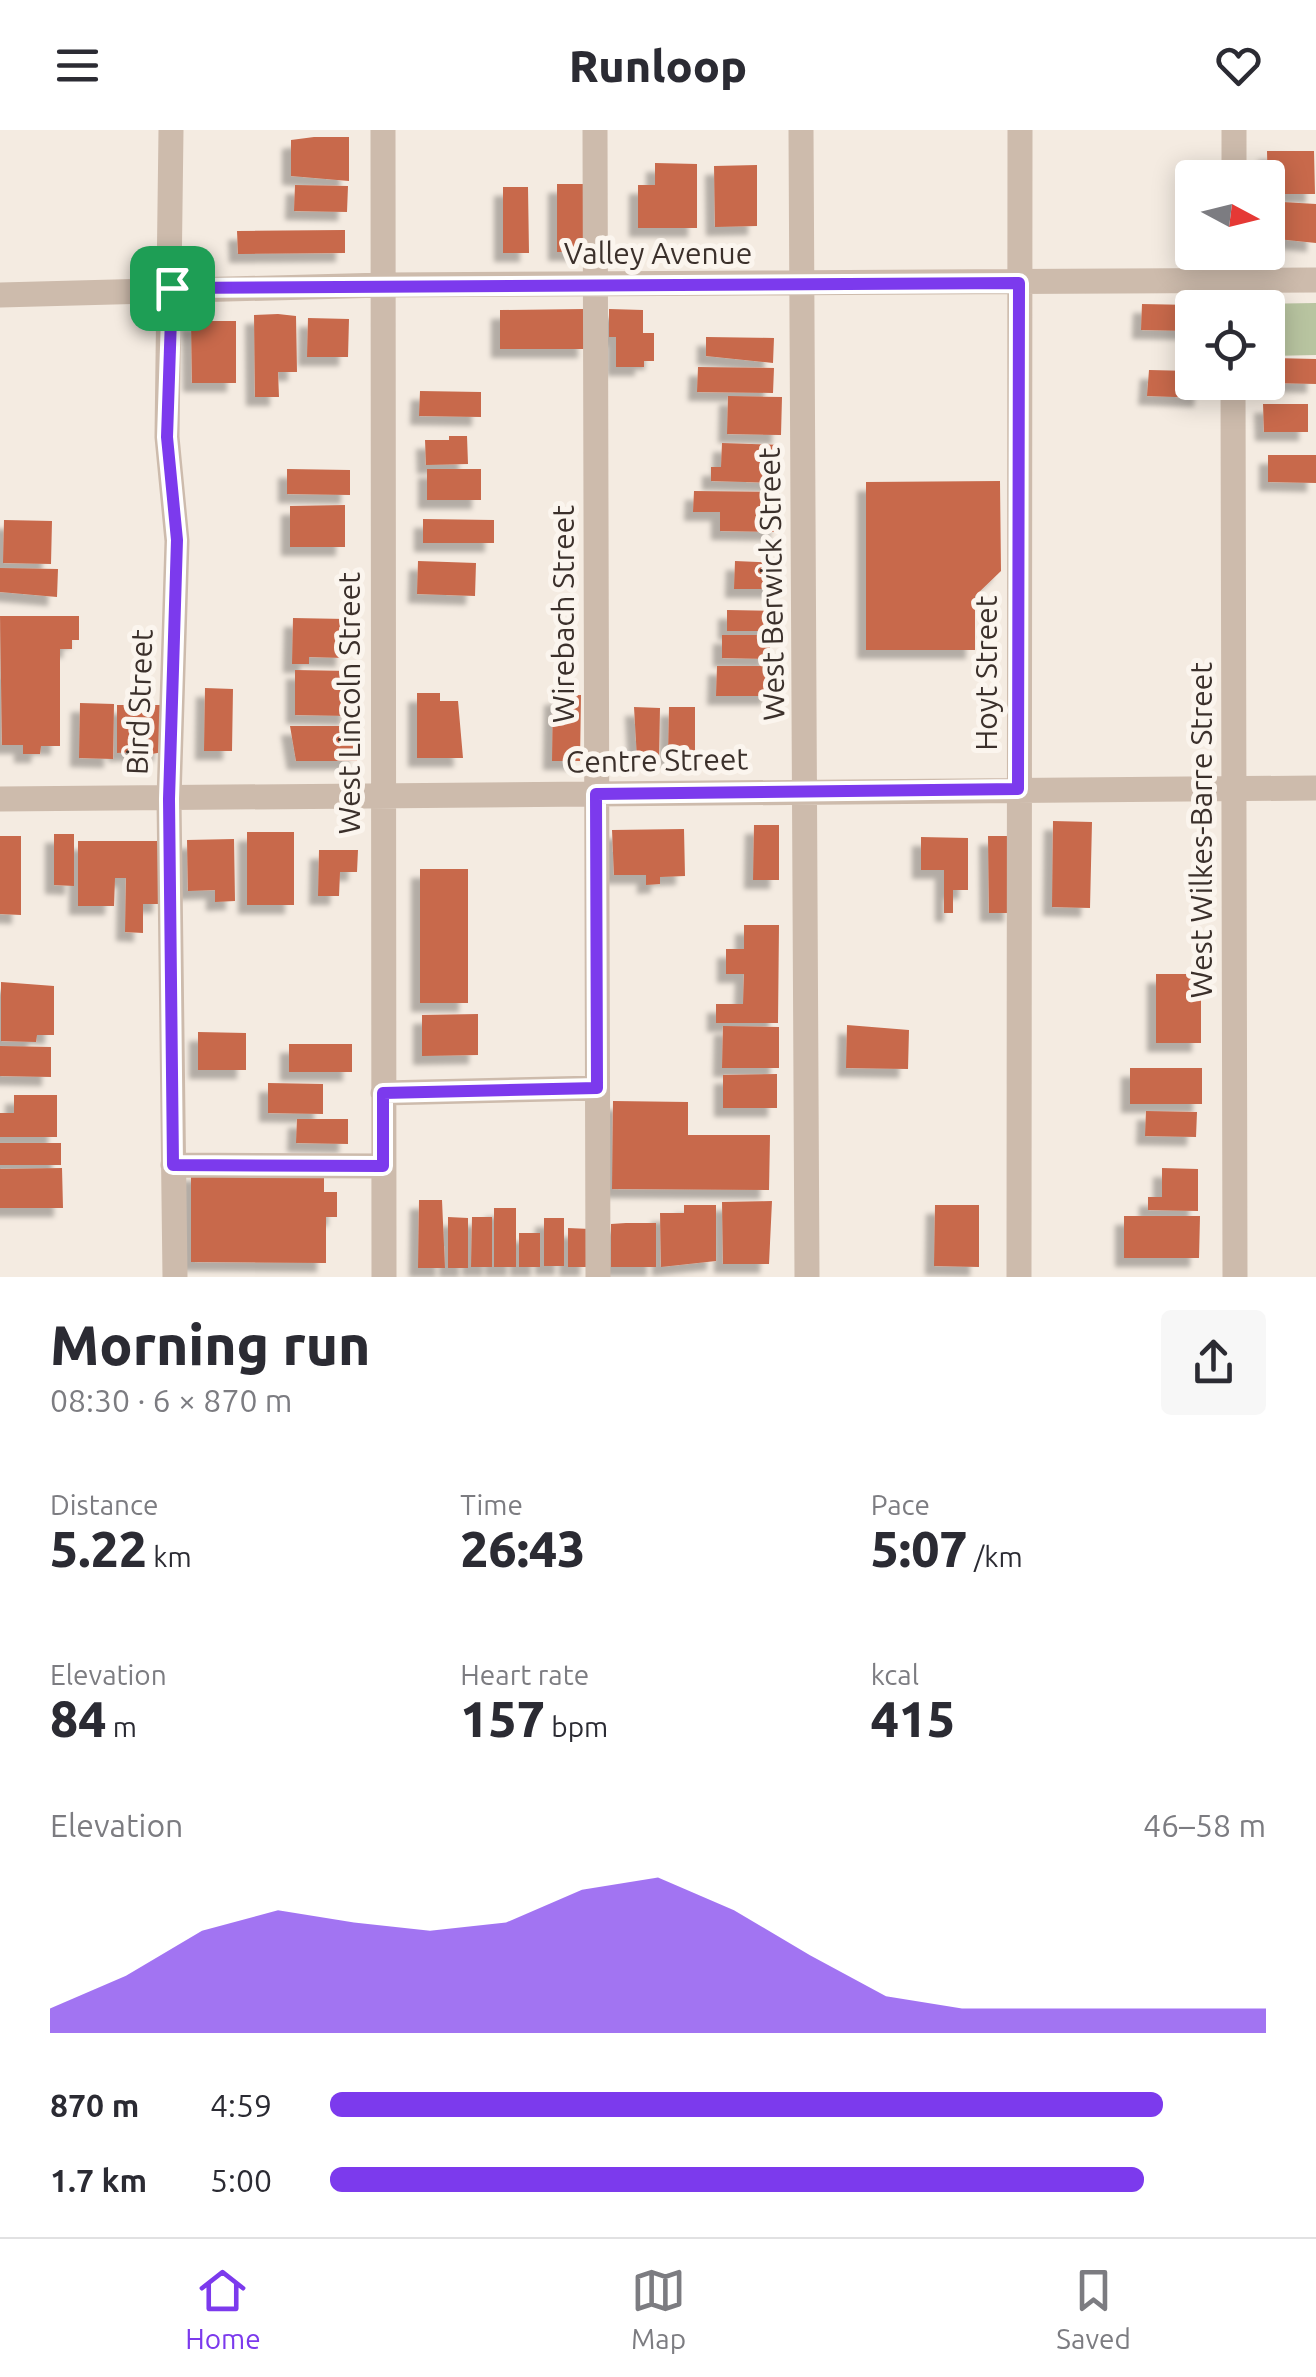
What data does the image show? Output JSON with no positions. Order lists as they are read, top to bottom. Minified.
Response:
{"streets":{"street":["Valley Avenue","West Berwick Street","Wirebach Street","Hoyt Street","Bird Street","West Lincoln Street","Centre Street","West Wilkes-Barre Street"]},"crossings":[["Valley Avenue","West Berwick Street"],["Valley Avenue","Wirebach Street"],["Valley Avenue","Hoyt Street"],["Valley Avenue","Bird Street"],["Valley Avenue","West Lincoln Street"],["West Berwick Street","Centre Street"],["Wirebach Street","Centre Street"],["Hoyt Street","Centre Street"],["Bird Street","Centre Street"],["West Lincoln Street","Centre Street"],["Centre Street","West Wilkes-Barre Street"]],"north":"right","page":{"header":"Runloop","heading":["Morning run","08:30 · 6 × 870 m"],"stats":[["Distance","5.22 km"],["Time","26:43"],["Pace","5:07 /km"],["Elevation","84 m"],["Heart rate","157 bpm"],["kcal","415"]],"chart":["Elevation","46–58 m"],"list":[{"name":"870 m","note":"4:59"},{"name":"1.7 km","note":"5:00"}],"tabs":["Home","Map","Saved"]}}
